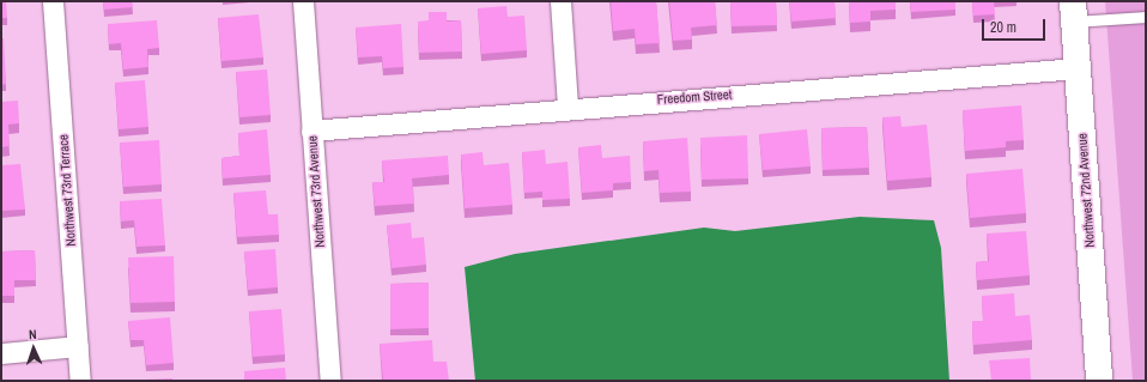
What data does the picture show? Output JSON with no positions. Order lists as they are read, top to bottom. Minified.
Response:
{"streets":{"street":["Freedom Street","Northwest 73rd Terrace","Northwest 72nd Avenue","Northwest 73rd Avenue"]},"crossings":[["Freedom Street","Northwest 72nd Avenue"],["Freedom Street","Northwest 73rd Avenue"]],"scale_bar":"20 m","north":"top"}
